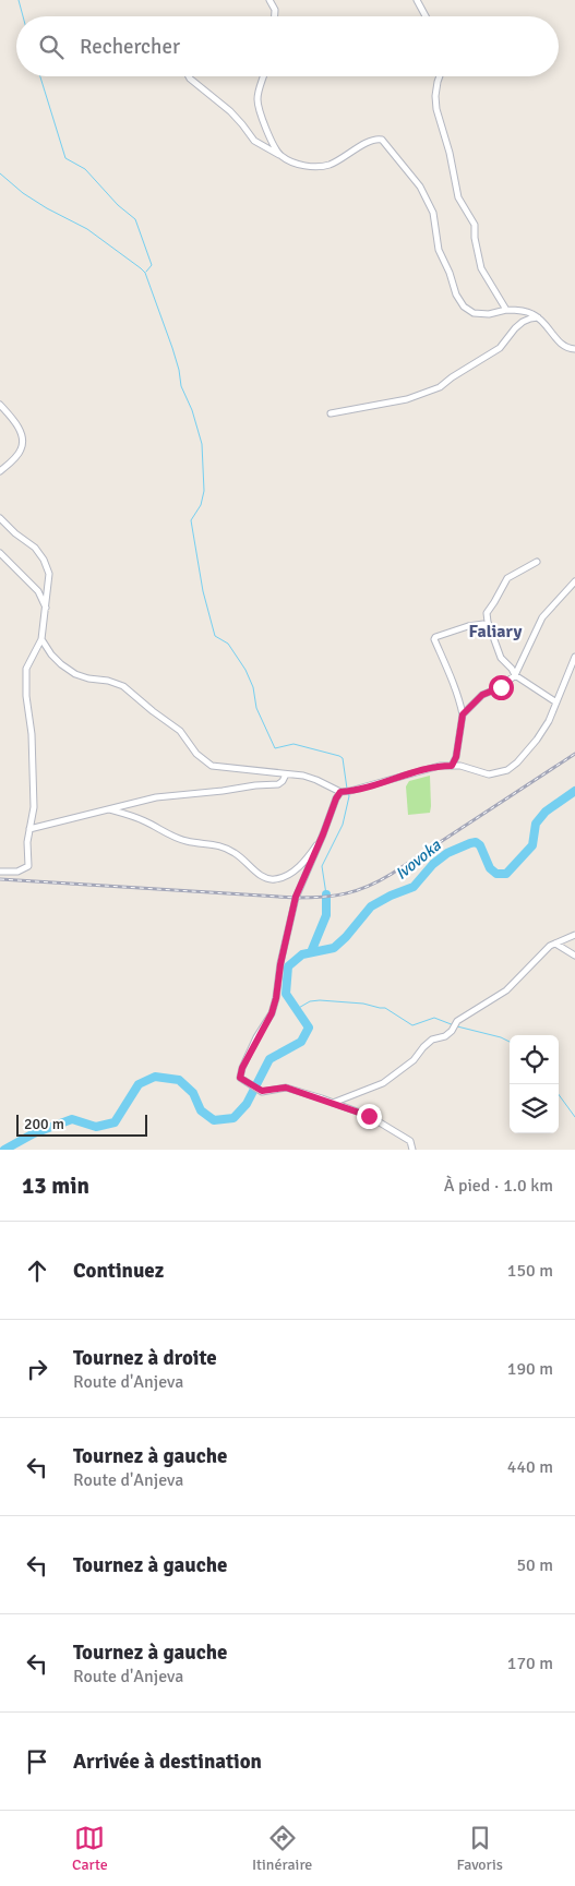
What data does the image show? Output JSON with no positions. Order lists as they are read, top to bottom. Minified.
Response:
{"districts":["Faliary"],"water":["Ivovoka"],"scale_bar":"200 m","page":{"search":"Rechercher","scale":"200 m","heading":["13 min","À pied · 1.0 km"],"list":[["Continuez","150 m"],["Tournez à droite","Route d'Anjeva","190 m"],["Tournez à gauche","Route d'Anjeva","440 m"],["Tournez à gauche","50 m"],["Tournez à gauche","Route d'Anjeva","170 m"],"Arrivée à destination"],"nav":["Carte","Itinéraire","Favoris"]}}
